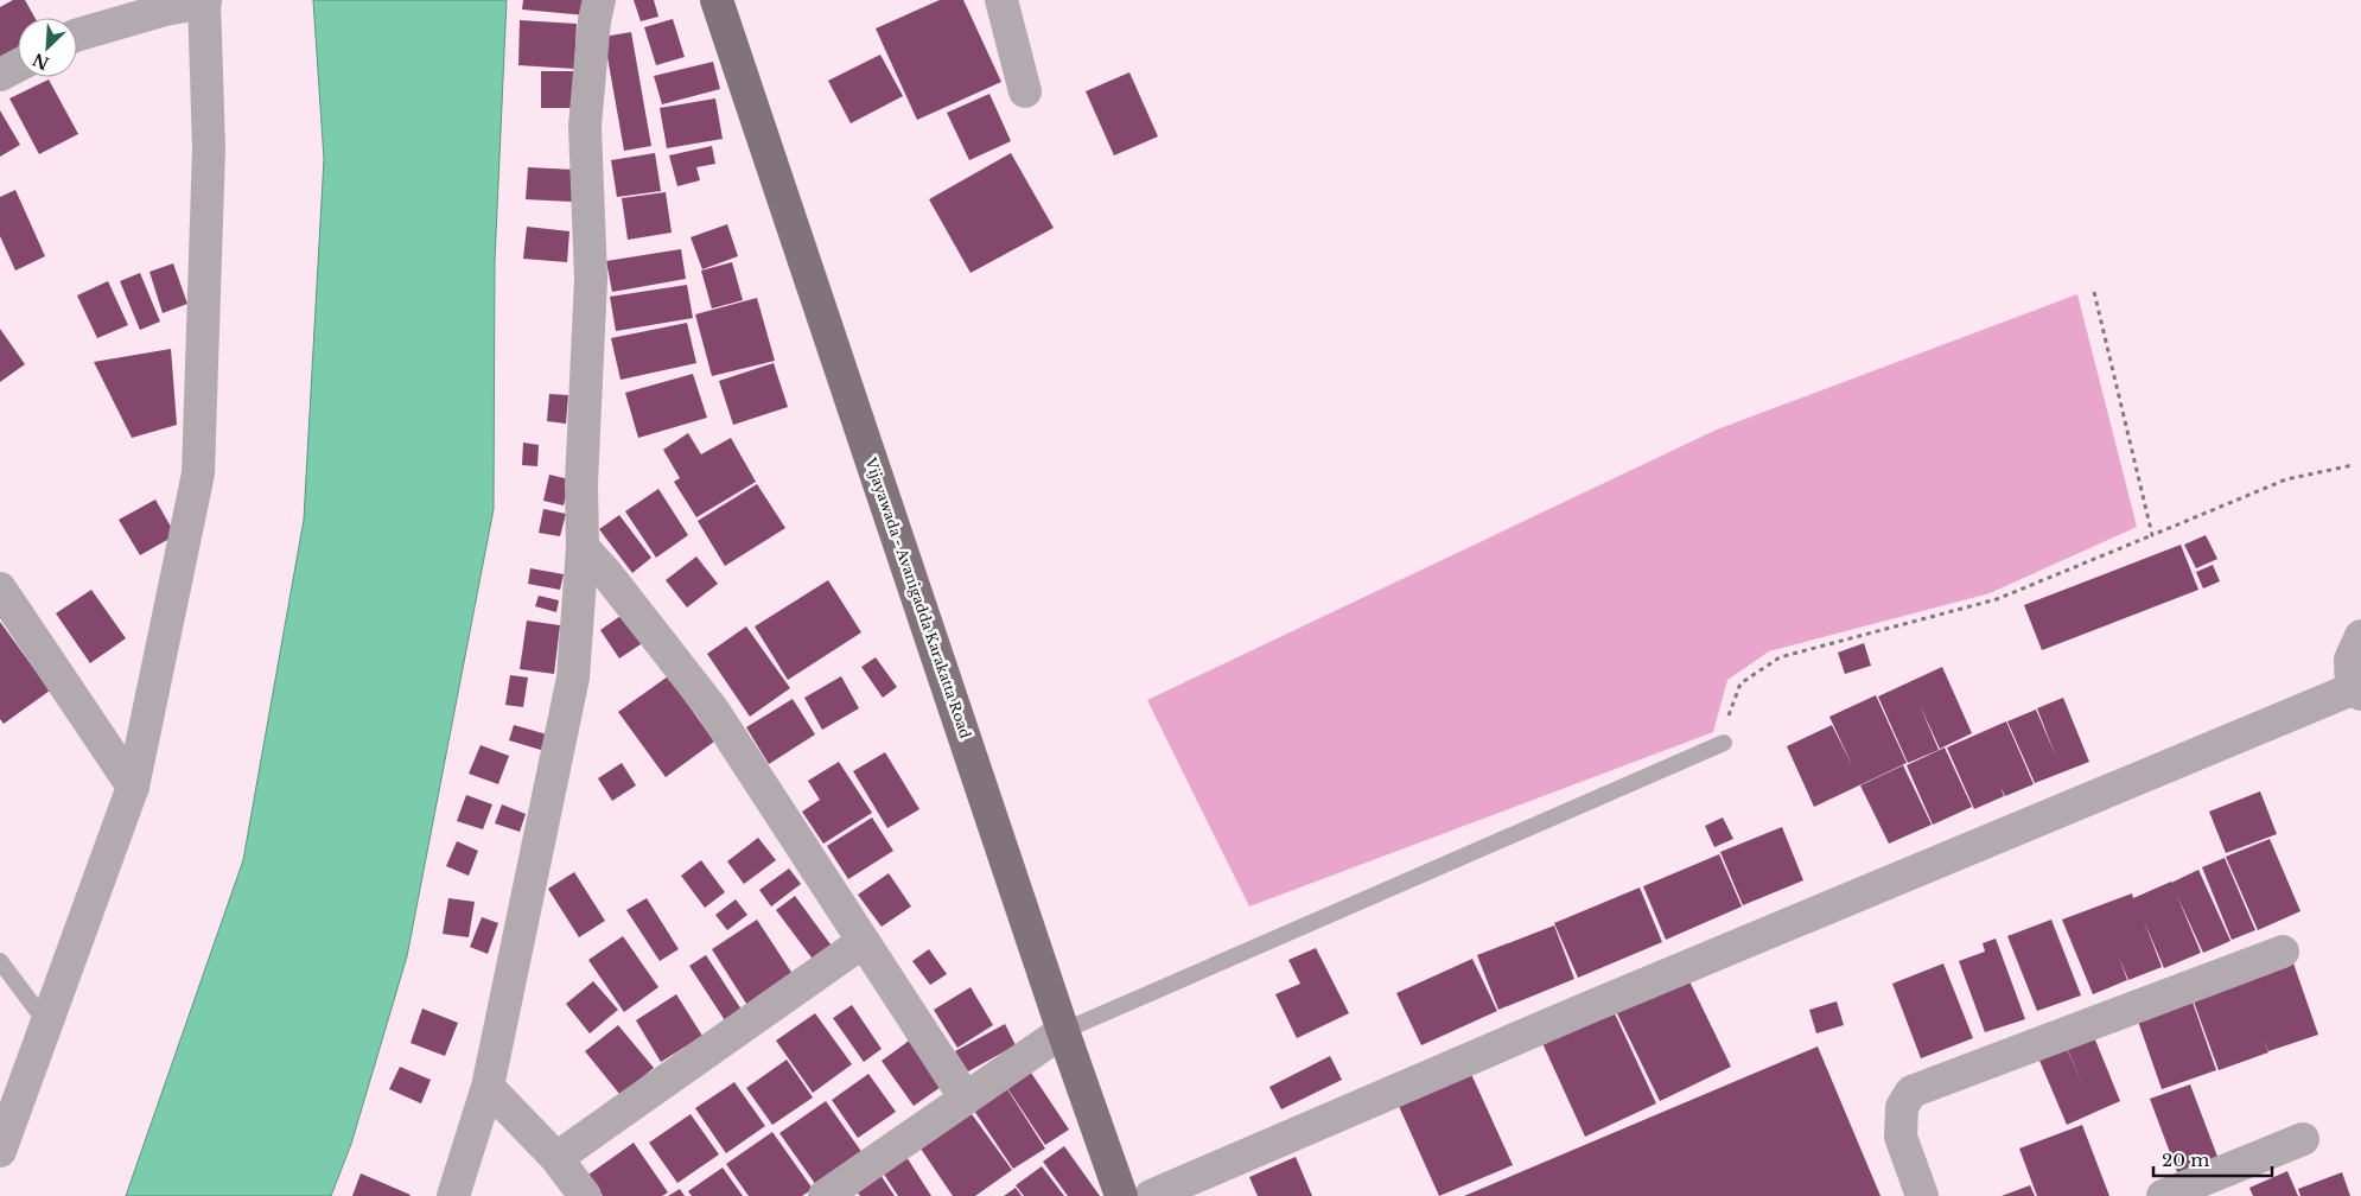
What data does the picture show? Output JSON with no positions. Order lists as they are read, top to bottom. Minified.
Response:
{"streets":{"main road":["Vijayawada - Avanigadda Karakatta Road"]},"scale_bar":"20 m","north":"bottom left"}
